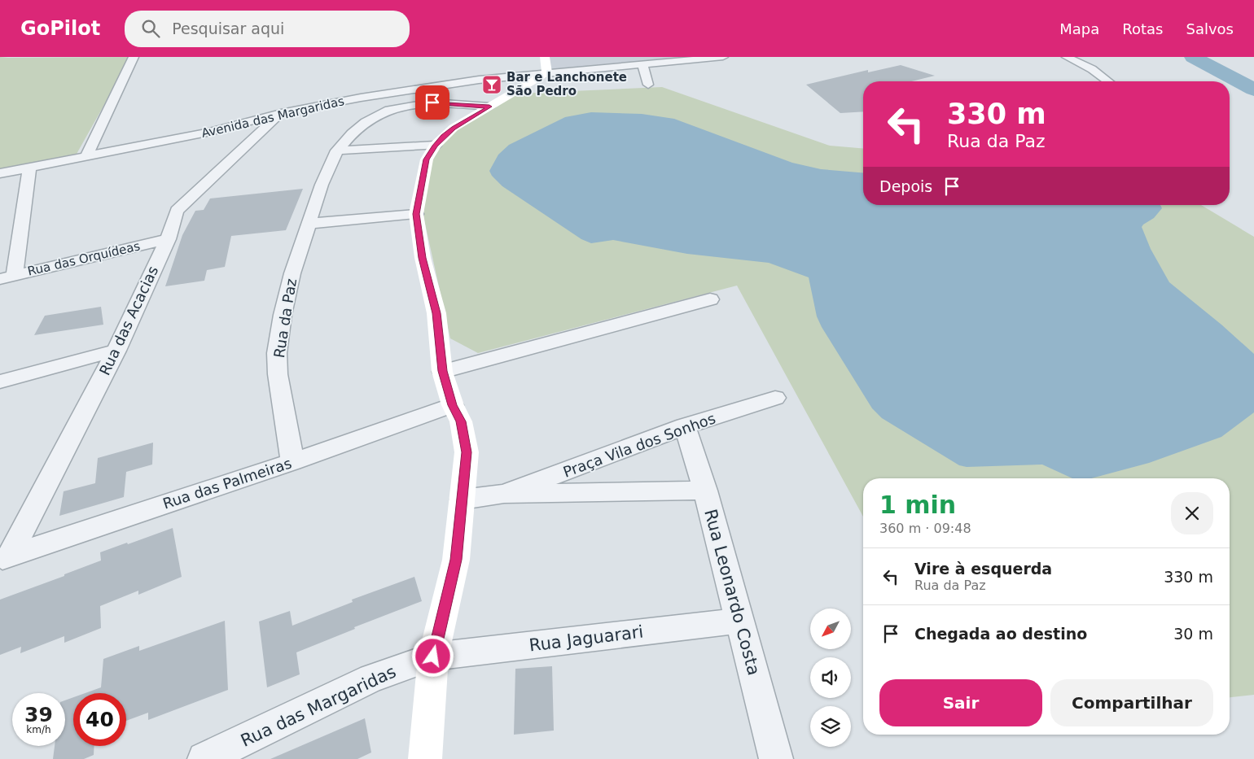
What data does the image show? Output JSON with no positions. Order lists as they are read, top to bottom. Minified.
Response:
{"streets":{"street":["Avenida das Margaridas","Rua das Orquídeas","Rua da Paz","Rua das Acacias","Praça Vila dos Sonhos","Rua das Palmeiras","Rua Leonardo Costa","Rua Jaguarari","Rua das Margaridas"]},"crossings":[["Avenida das Margaridas","Rua das Acacias"],["Rua das Orquídeas","Rua das Acacias"],["Rua da Paz","Rua das Palmeiras"],["Rua das Acacias","Rua das Palmeiras"],["Praça Vila dos Sonhos","Rua Leonardo Costa"],["Rua Leonardo Costa","Rua Jaguarari"],["Rua Jaguarari","Rua das Margaridas"]],"places":{"bar":["Bar e Lanchonete São Pedro"]},"north":"bottom left","page":{"header":"GoPilot","search":"Pesquisar aqui","nav":["Mapa","Rotas","Salvos"],"turn":["330 m","Rua da Paz"],"then":"Depois","heading":["1 min","360 m · 09:48"],"list":[{"name":"Vire à esquerda","note":"Rua da Paz","value":"330 m"},{"name":"Chegada ao destino","value":"30 m"}],"buttons":["Sair","Compartilhar"],"speed":"39 km/h","limit":"40"}}
